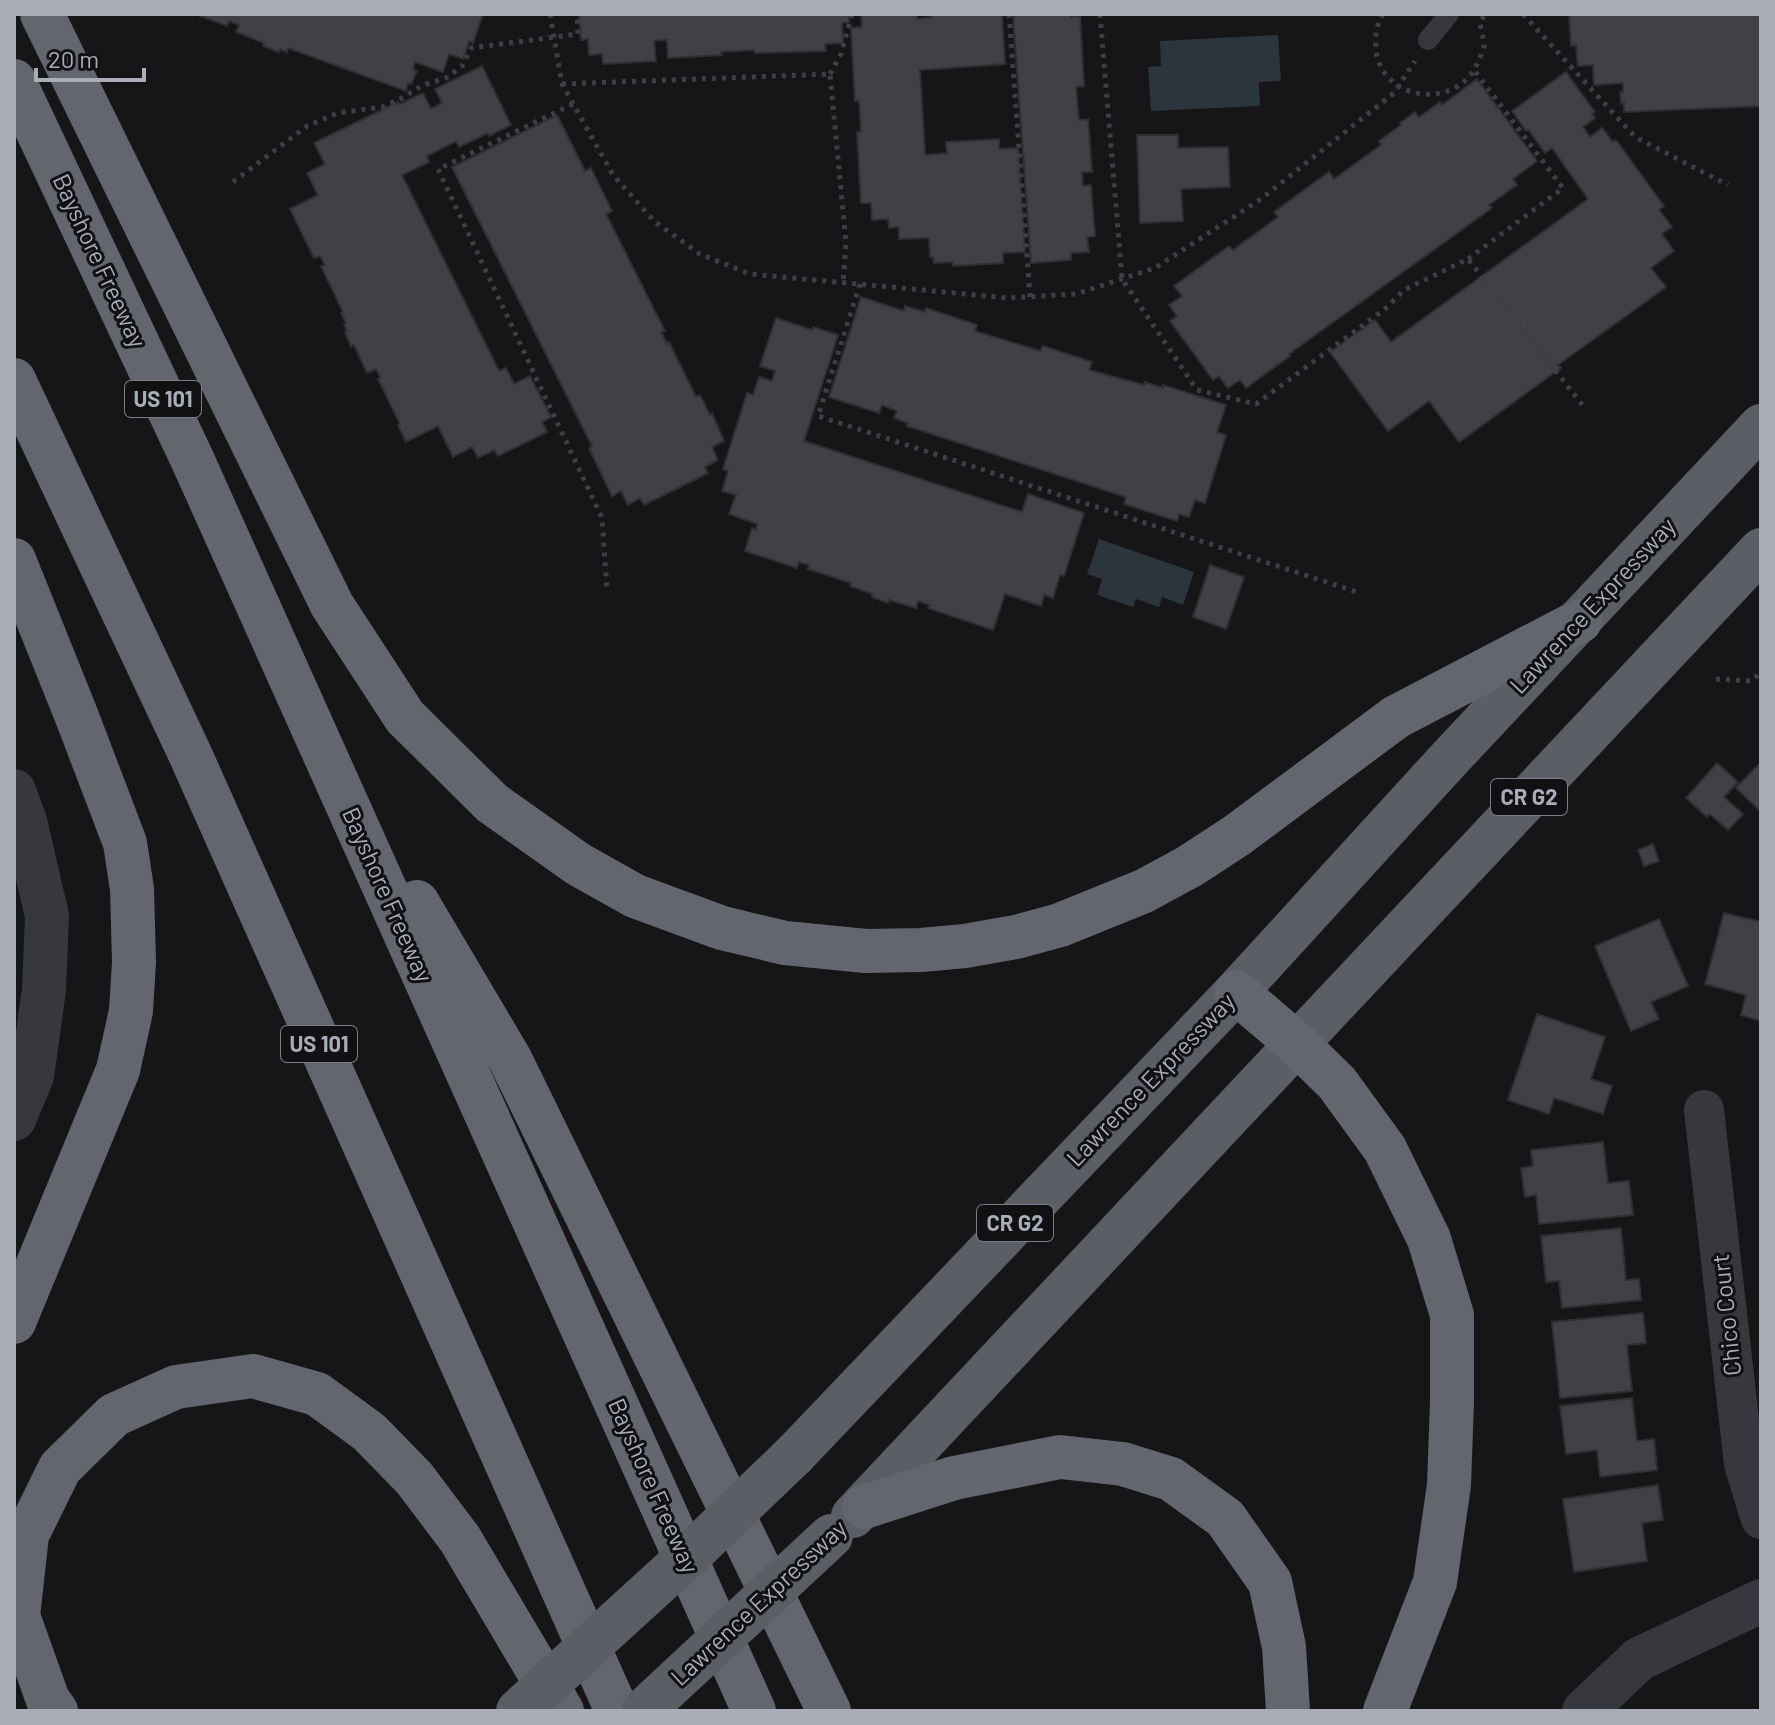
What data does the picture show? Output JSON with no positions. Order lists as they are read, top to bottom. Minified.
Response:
{"streets":{"highway":["Bayshore Freeway","US 101","Lawrence Expressway","CR G2"],"street":["Chico Court"]},"scale_bar":"20 m"}
